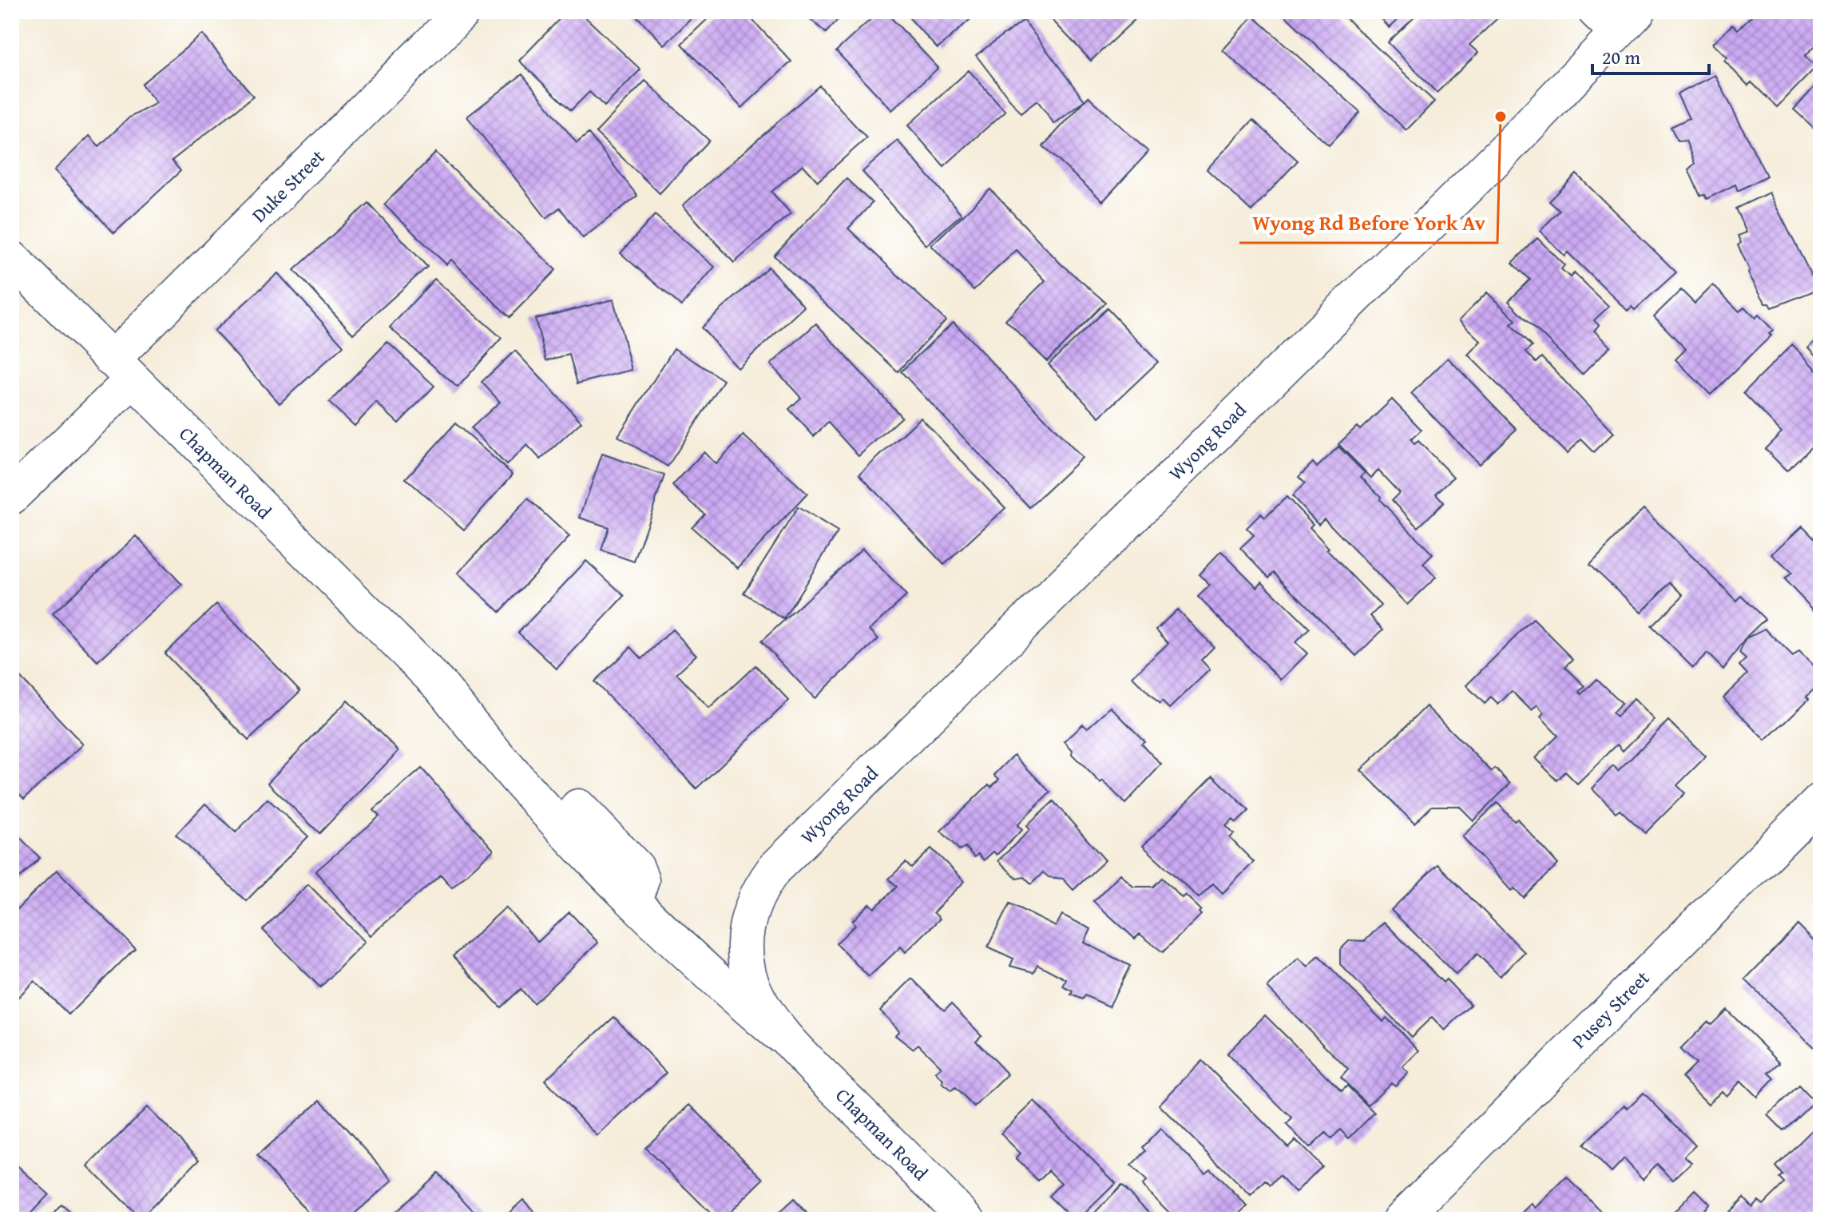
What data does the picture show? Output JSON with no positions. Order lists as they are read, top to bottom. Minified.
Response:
{"streets":{"street":["Duke Street","Wyong Road","Chapman Road","Pusey Street"]},"crossings":[["Duke Street","Chapman Road"],["Wyong Road","Chapman Road"]],"places":["Wyong Rd Before York Av"],"scale_bar":"20 m"}
